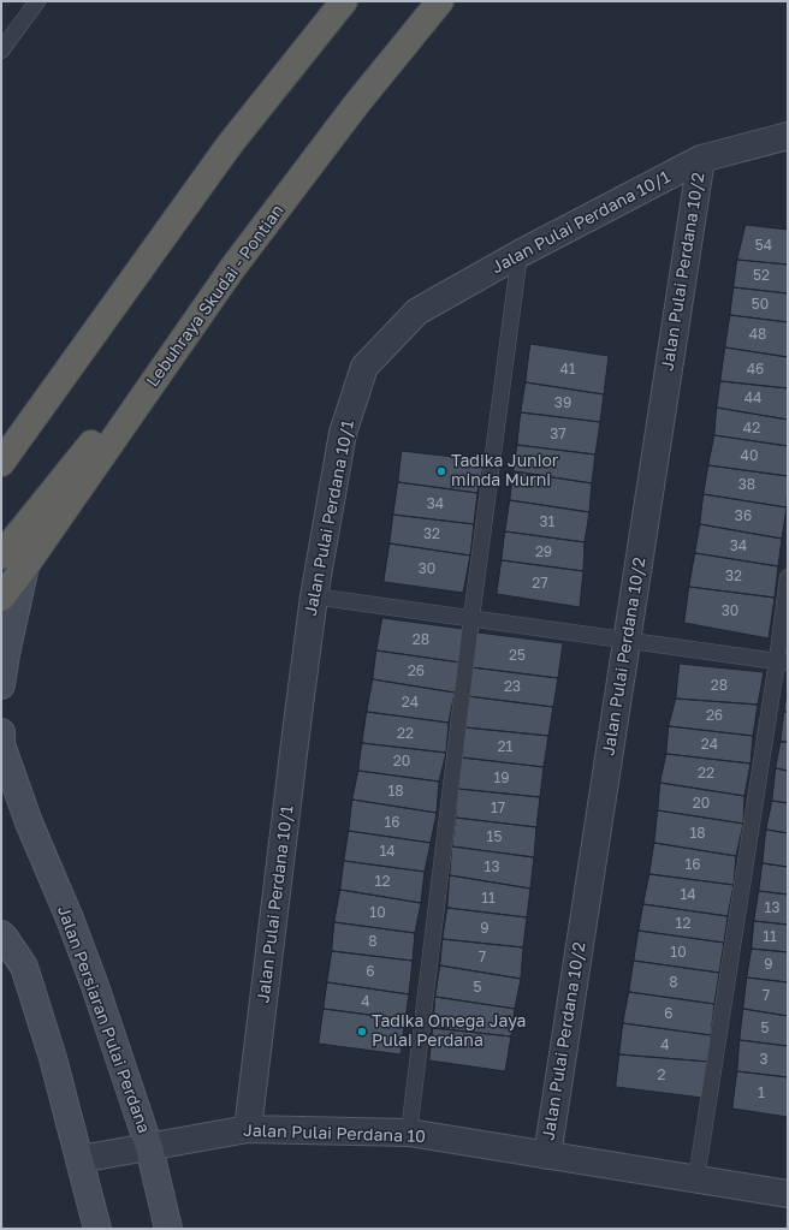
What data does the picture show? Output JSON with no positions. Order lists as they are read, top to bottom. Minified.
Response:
{"streets":{"highway":["Lebuhraya Skudai - Pontian"],"main road":["Jalan Persiaran Pulai Perdana"],"street":["Jalan Pulai Perdana 10/1","Jalan Pulai Perdana 10/2","Jalan Pulai Perdana 10"]},"crossings":[["Jalan Pulai Perdana 10/1","Jalan Pulai Perdana 10/2"],["Jalan Pulai Perdana 10/1","Jalan Pulai Perdana 10"],["Jalan Pulai Perdana 10/2","Jalan Pulai Perdana 10"],["Jalan Persiaran Pulai Perdana","Jalan Pulai Perdana 10"]],"places":["Tadika Junior minda Murni","Tadika Omega Jaya Pulai Perdana"],"house_numbers":["54","52","50","48","41","46","44","39","42","37","40","38","34","36","31","32","34","29","30","32","27","30","28","25","26","28","23","24","26","22","24","21","20","22","19","18","20","17","16","18","15","14","16","13","12","14","11","13","10","12","9","11","8","10","7","9","6","8","5","7","4","6","5","4","3","2","1"]}
